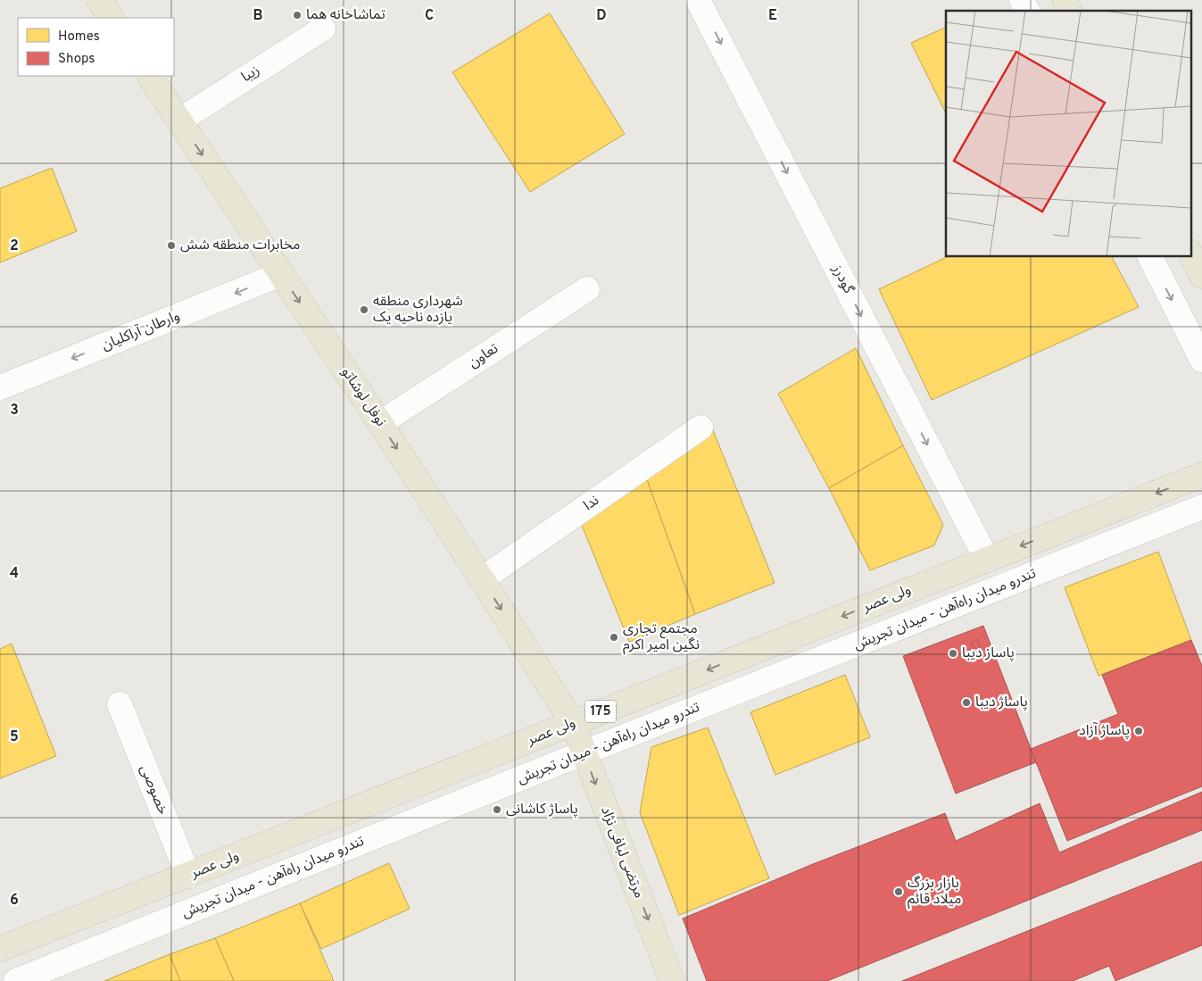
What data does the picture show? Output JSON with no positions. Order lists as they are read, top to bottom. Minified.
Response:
{"streets":{"main road":["نوفل لوشاتو","ولی عصر","175","مرتضی لبافی نژاد"],"street":["زیبا","گودرز","وارطان آراکلیان","تعاون","ندا","تندرو میدان راه‌آهن - میدان تجریش","خصوصی"]},"crossings":[["زیبا","نوفل لوشاتو"],["گودرز","ولی عصر"],["وارطان آراکلیان","نوفل لوشاتو"],["تعاون","نوفل لوشاتو"],["نوفل لوشاتو","ندا"],["نوفل لوشاتو","ولی عصر"],["نوفل لوشاتو","مرتضی لبافی نژاد"],["ولی عصر","خصوصی"],["ولی عصر","مرتضی لبافی نژاد"],["تندرو میدان راه‌آهن - میدان تجریش","مرتضی لبافی نژاد"]],"one_way":["گودرز","وارطان آراکلیان","نوفل لوشاتو","ولی عصر","مرتضی لبافی نژاد"],"places":["تماشاخانه هما","مخابرات منطقه شش","شهرداری منطقه یازده ناحیه یک","مجتمع تجاری نگین امیر اکرم","پاساز دیبا","پاساژ دیبا","پاساژ آزاد","پاساژ کاشانی","بازار بزرگ میلاد قائم"],"legend":["Homes","Shops"],"grid":{"columns":["B","C","D","E"],"rows":["2","3","4","5","6"]}}
